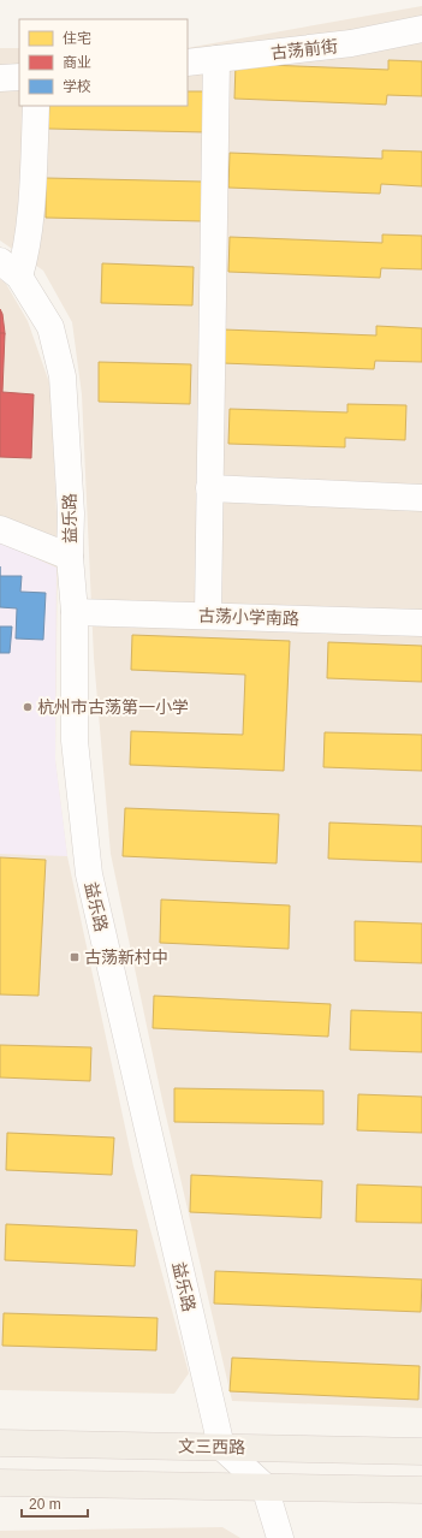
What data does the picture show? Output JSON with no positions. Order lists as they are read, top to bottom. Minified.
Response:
{"streets":{"main road":["文三西路"],"street":["古荡前街","益乐路","古荡小学南路"]},"crossings":[["益乐路","古荡小学南路"],["益乐路","文三西路"]],"places":{"other":["杭州市古荡第一小学"],"transit":["古荡新村中"]},"legend":["住宅","商业","学校"],"scale_bar":"20 m"}
